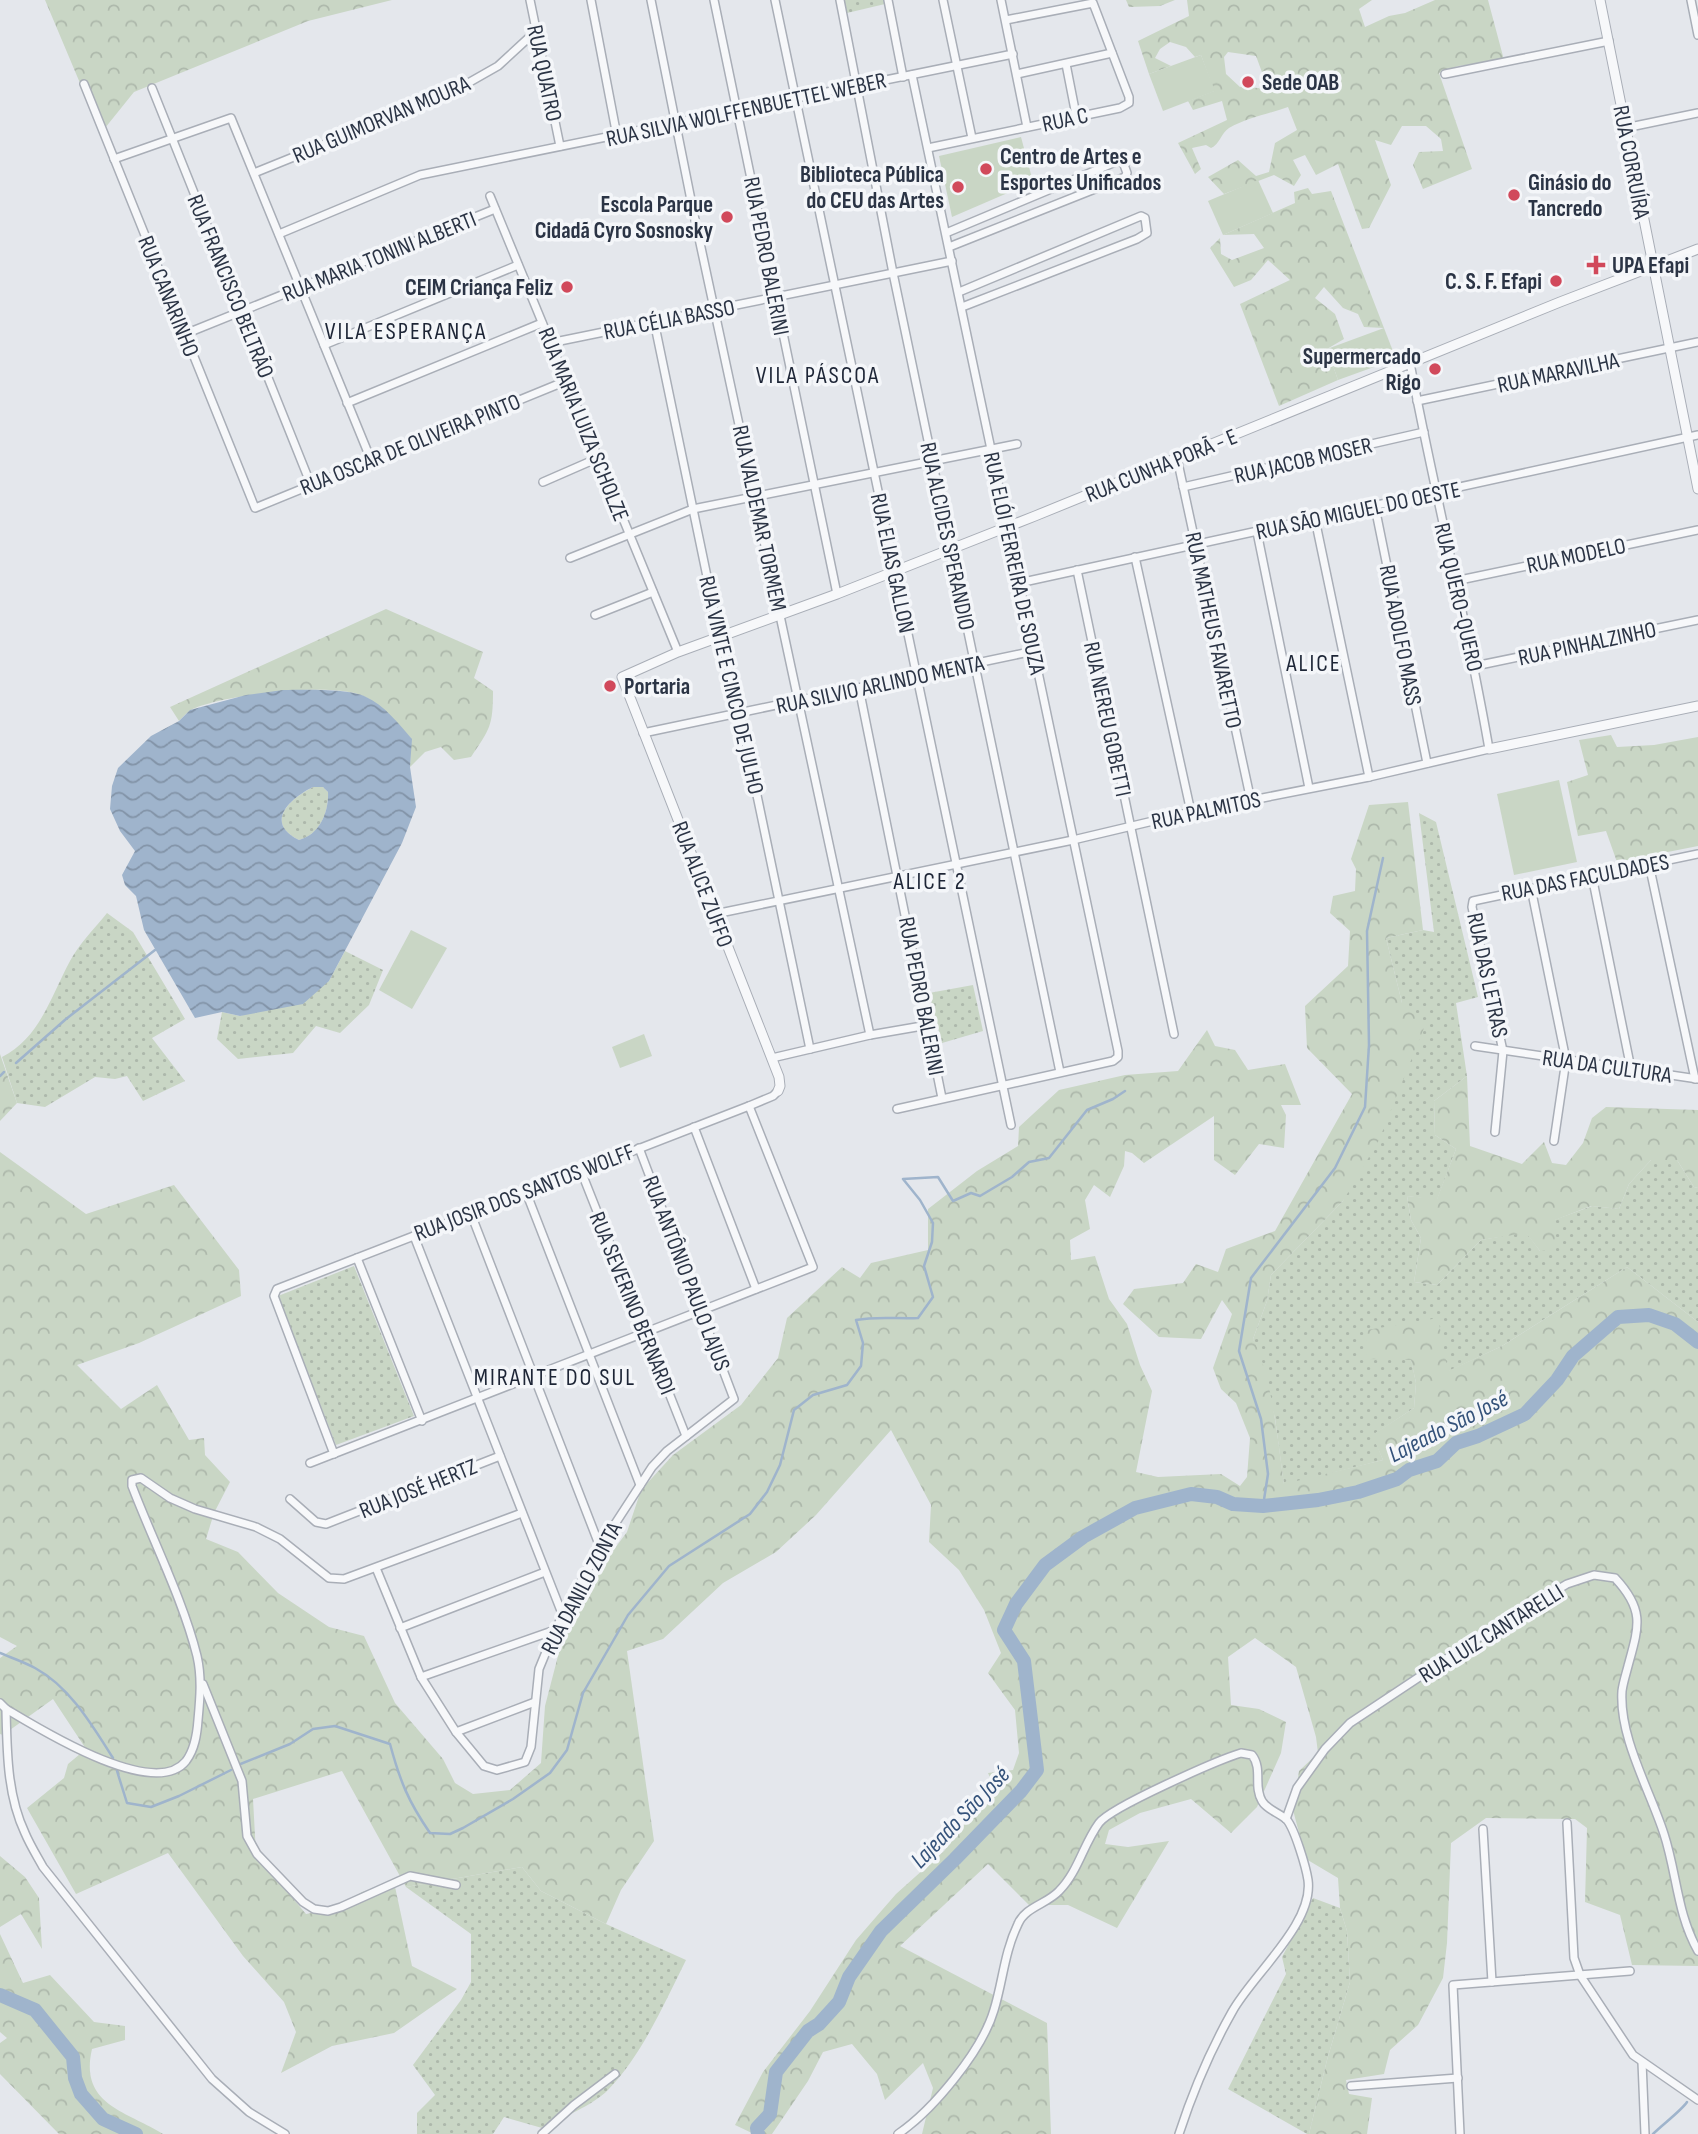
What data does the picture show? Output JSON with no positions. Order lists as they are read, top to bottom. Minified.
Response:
{"streets":{"street":["RUA QUATRO","RUA SILVIA WOLFFENBUETTEL WEBER","RUA GUIMORVAN MOURA","RUA C","RUA CORRUÍRA","RUA MARIA TONINI ALBERTI","RUA PEDRO BALERINI","RUA FRANCISCO BELTRÃO","RUA CANARINHO","RUA CÉLIA BASSO","RUA MARAVILHA","RUA MARIA LUIZA SCHOLZE","RUA OSCAR DE OLIVEIRA PINTO","RUA JACOB MOSER","RUA CUNHA PORÃ - E","RUA SÃO MIGUEL DO OESTE","RUA VALDEMAR TORMEM","RUA ALCIDES SPERANDIO","RUA MODELO","RUA ELIAS GALLON","RUA ELÓI FERREIRA DE SOUZA","RUA QUERO-QUERO","RUA MATHEUS FAVARETTO","RUA ADOLFO MASS","RUA PINHALZINHO","RUA SILVIO ARLINDO MENTA","RUA VINTE E CINCO DE JULHO","RUA NEREU GOBETTI","RUA PALMITOS","RUA DAS FACULDADES","RUA ALICE ZUFFO","RUA DAS LETRAS","RUA DA CULTURA","RUA JOSIR DOS SANTOS WOLFF","RUA ANTÔNIO PAULO LAJUS","RUA SEVERINO BERNARDI","RUA JOSÉ HERTZ","RUA DANILO ZONTA","RUA LUIZ CANTARELLI"]},"crossings":[["RUA QUATRO","RUA SILVIA WOLFFENBUETTEL WEBER"],["RUA QUATRO","RUA GUIMORVAN MOURA"],["RUA SILVIA WOLFFENBUETTEL WEBER","RUA PEDRO BALERINI"],["RUA SILVIA WOLFFENBUETTEL WEBER","RUA VALDEMAR TORMEM"],["RUA SILVIA WOLFFENBUETTEL WEBER","RUA ALCIDES SPERANDIO"],["RUA SILVIA WOLFFENBUETTEL WEBER","RUA ELIAS GALLON"],["RUA SILVIA WOLFFENBUETTEL WEBER","RUA ELÓI FERREIRA DE SOUZA"],["RUA C","RUA ELÓI FERREIRA DE SOUZA"],["RUA CORRUÍRA","RUA MARAVILHA"],["RUA CORRUÍRA","RUA CUNHA PORÃ - E"],["RUA CORRUÍRA","RUA SÃO MIGUEL DO OESTE"],["RUA MARIA TONINI ALBERTI","RUA FRANCISCO BELTRÃO"],["RUA MARIA TONINI ALBERTI","RUA CANARINHO"],["RUA MARIA TONINI ALBERTI","RUA MARIA LUIZA SCHOLZE"],["RUA PEDRO BALERINI","RUA CÉLIA BASSO"],["RUA PEDRO BALERINI","RUA CUNHA PORÃ - E"],["RUA PEDRO BALERINI","RUA SILVIO ARLINDO MENTA"],["RUA PEDRO BALERINI","RUA PALMITOS"],["RUA FRANCISCO BELTRÃO","RUA OSCAR DE OLIVEIRA PINTO"],["RUA CANARINHO","RUA OSCAR DE OLIVEIRA PINTO"],["RUA CÉLIA BASSO","RUA MARIA LUIZA SCHOLZE"],["RUA CÉLIA BASSO","RUA VALDEMAR TORMEM"],["RUA CÉLIA BASSO","RUA ALCIDES SPERANDIO"],["RUA CÉLIA BASSO","RUA ELIAS GALLON"],["RUA CÉLIA BASSO","RUA ELÓI FERREIRA DE SOUZA"],["RUA CÉLIA BASSO","RUA VINTE E CINCO DE JULHO"],["RUA MARAVILHA","RUA QUERO-QUERO"],["RUA MARIA LUIZA SCHOLZE","RUA OSCAR DE OLIVEIRA PINTO"],["RUA MARIA LUIZA SCHOLZE","RUA CUNHA PORÃ - E"],["RUA JACOB MOSER","RUA QUERO-QUERO"],["RUA JACOB MOSER","RUA MATHEUS FAVARETTO"],["RUA CUNHA PORÃ - E","RUA VALDEMAR TORMEM"],["RUA CUNHA PORÃ - E","RUA ALCIDES SPERANDIO"],["RUA CUNHA PORÃ - E","RUA ELIAS GALLON"],["RUA CUNHA PORÃ - E","RUA ELÓI FERREIRA DE SOUZA"],["RUA CUNHA PORÃ - E","RUA QUERO-QUERO"],["RUA CUNHA PORÃ - E","RUA MATHEUS FAVARETTO"],["RUA CUNHA PORÃ - E","RUA VINTE E CINCO DE JULHO"],["RUA CUNHA PORÃ - E","RUA ALICE ZUFFO"],["RUA SÃO MIGUEL DO OESTE","RUA ELÓI FERREIRA DE SOUZA"],["RUA SÃO MIGUEL DO OESTE","RUA QUERO-QUERO"],["RUA SÃO MIGUEL DO OESTE","RUA MATHEUS FAVARETTO"],["RUA SÃO MIGUEL DO OESTE","RUA ADOLFO MASS"],["RUA SÃO MIGUEL DO OESTE","RUA NEREU GOBETTI"],["RUA VALDEMAR TORMEM","RUA SILVIO ARLINDO MENTA"],["RUA VALDEMAR TORMEM","RUA PALMITOS"],["RUA ALCIDES SPERANDIO","RUA ELÓI FERREIRA DE SOUZA"],["RUA ALCIDES SPERANDIO","RUA SILVIO ARLINDO MENTA"],["RUA ALCIDES SPERANDIO","RUA PALMITOS"],["RUA MODELO","RUA QUERO-QUERO"],["RUA ELIAS GALLON","RUA SILVIO ARLINDO MENTA"],["RUA ELIAS GALLON","RUA PALMITOS"],["RUA ELÓI FERREIRA DE SOUZA","RUA SILVIO ARLINDO MENTA"],["RUA ELÓI FERREIRA DE SOUZA","RUA PALMITOS"],["RUA QUERO-QUERO","RUA PINHALZINHO"],["RUA QUERO-QUERO","RUA PALMITOS"],["RUA MATHEUS FAVARETTO","RUA PALMITOS"],["RUA ADOLFO MASS","RUA PALMITOS"],["RUA SILVIO ARLINDO MENTA","RUA VINTE E CINCO DE JULHO"],["RUA SILVIO ARLINDO MENTA","RUA ALICE ZUFFO"],["RUA VINTE E CINCO DE JULHO","RUA PALMITOS"],["RUA NEREU GOBETTI","RUA PALMITOS"],["RUA PALMITOS","RUA ALICE ZUFFO"],["RUA DAS FACULDADES","RUA DAS LETRAS"],["RUA ALICE ZUFFO","RUA JOSIR DOS SANTOS WOLFF"],["RUA DAS LETRAS","RUA DA CULTURA"],["RUA JOSIR DOS SANTOS WOLFF","RUA ANTÔNIO PAULO LAJUS"],["RUA JOSIR DOS SANTOS WOLFF","RUA SEVERINO BERNARDI"],["RUA ANTÔNIO PAULO LAJUS","RUA DANILO ZONTA"],["RUA SEVERINO BERNARDI","RUA DANILO ZONTA"]],"districts":["VILA ESPERANÇA","VILA PÁSCOA","ALICE","ALICE 2","MIRANTE DO SUL"],"water":["Lajeado São José"],"places":{"other":["Sede OAB","Centro de Artes e Esportes Unificados","Biblioteca Pública do CEU das Artes","Ginásio do Tancredo","Escola Parque Cidadã Cyro Sosnosky","C. S. F. Efapi","CEIM Criança Feliz","Supermercado Rigo","Portaria"],"health":["UPA Efapi"]}}
